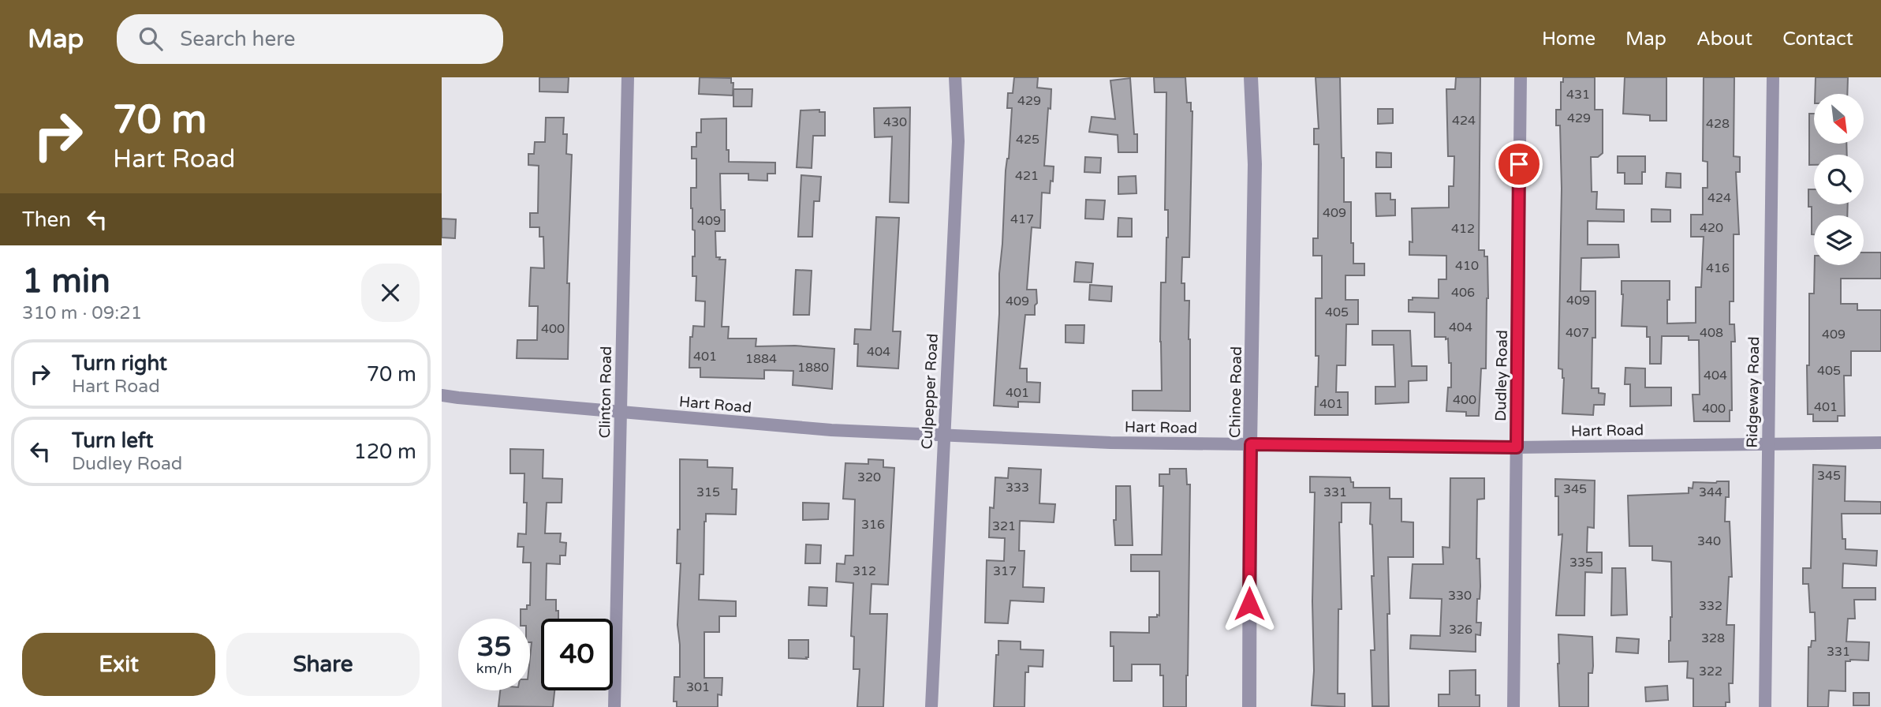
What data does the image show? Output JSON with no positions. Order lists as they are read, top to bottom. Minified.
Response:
{"streets":{"street":["Dudley Road","Culpepper Road","Clinton Road","Chinoe Road","Ridgeway Road","Hart Road"]},"crossings":[["Dudley Road","Hart Road"],["Culpepper Road","Hart Road"],["Clinton Road","Hart Road"],["Chinoe Road","Hart Road"],["Ridgeway Road","Hart Road"]],"house_numbers":["431","429","429","424","430","428","425","421","424","409","417","409","420","412","410","416","406","409","409","405","404","400","407","408","409","404","401","1884","1880","405","404","401","400","401","401","400","345","320","333","345","315","331","344","316","321","340","335","312","317","330","332","326","328","331","322","301"],"north":"bottom right","page":{"header":"Map","search":"Search here","nav":["Home","Map","About","Contact"],"turn":["70 m","Hart Road"],"then":"Then","heading":["1 min","310 m · 09:21"],"list":[{"name":"Turn right","note":"Hart Road","value":"70 m"},{"name":"Turn left","note":"Dudley Road","value":"120 m"}],"speed":"35 km/h","limit":"40","buttons":["Exit","Share"]}}
